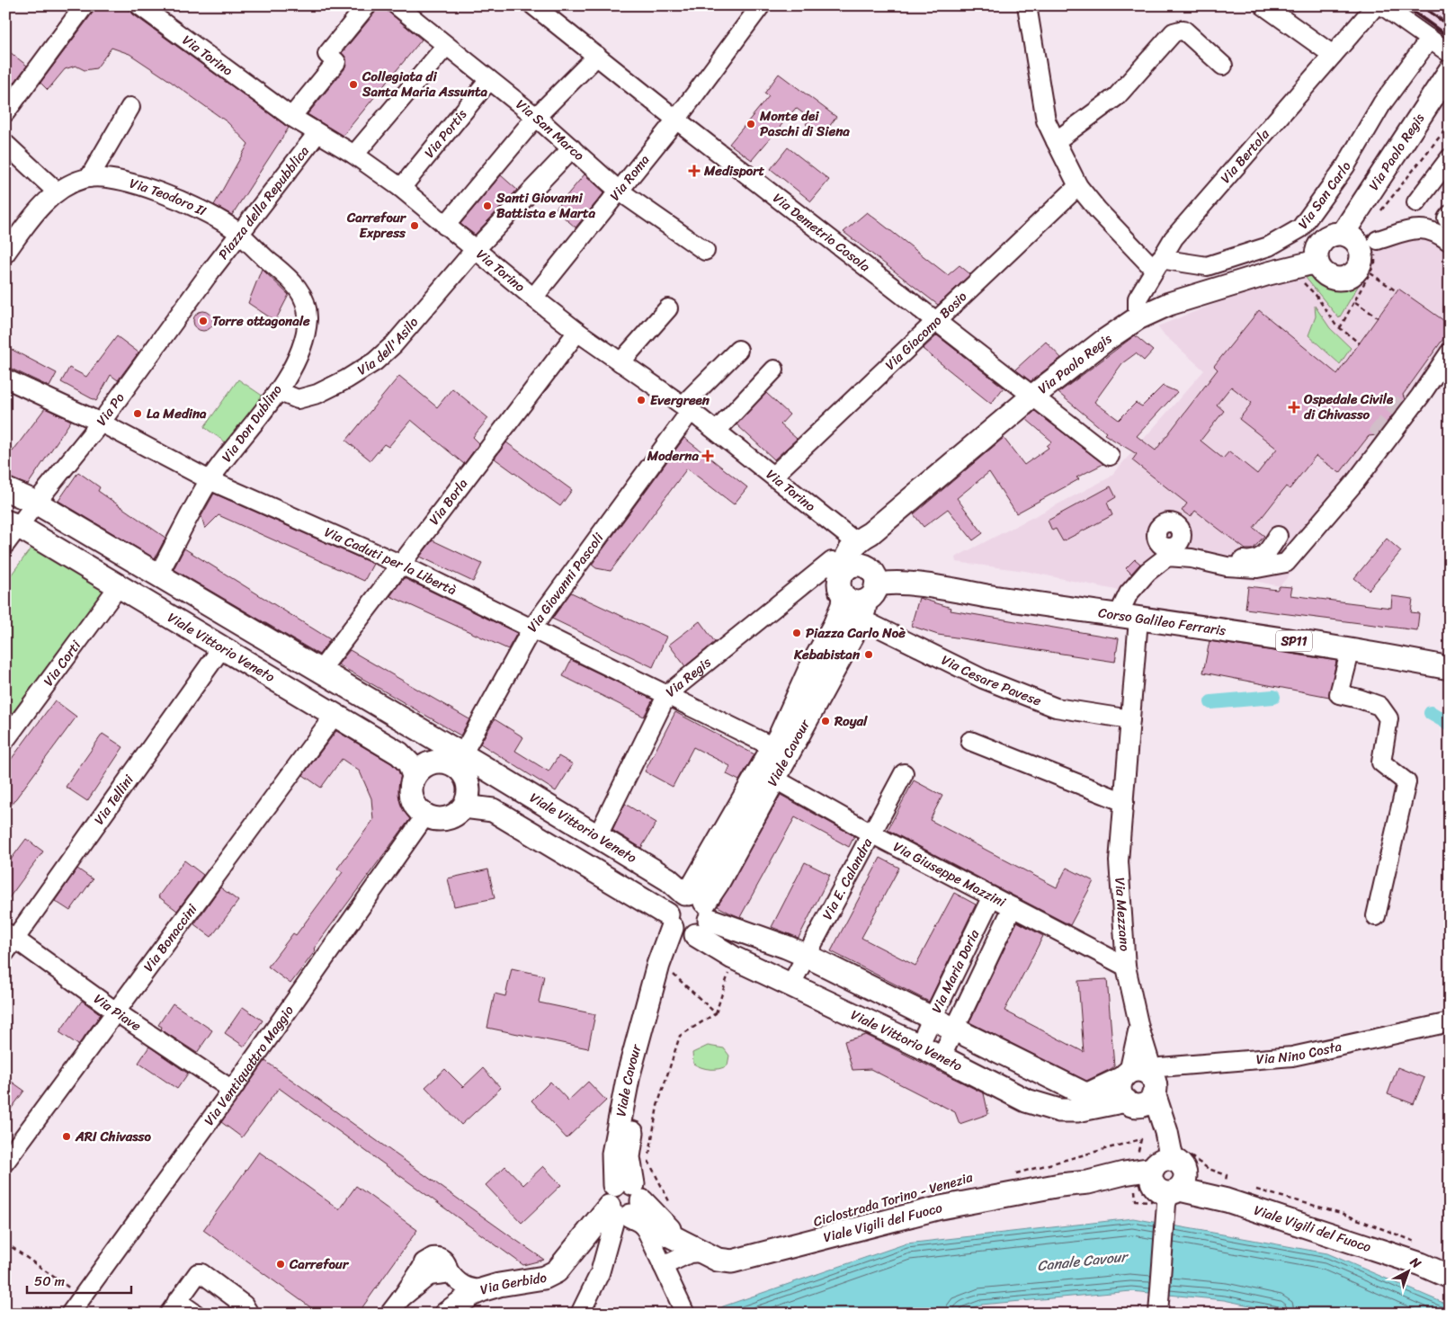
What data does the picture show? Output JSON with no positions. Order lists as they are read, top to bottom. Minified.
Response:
{"streets":{"main road":["Via Paolo Regis","Corso Galileo Ferraris","SP11","Viale Vittorio Veneto","Viale Cavour","Viale Vigili del Fuoco","Via Gerbido"],"street":["Via Torino","Via San Marco","Via Portis","Via Bertola","Via Roma","Via San Carlo","Via Teodoro II","Piazza della Repubblica","Via Demetrio Cosola","Via Giacomo Bosio","Via dell'Asilo","Via Po","Via Don Dublino","Via Borla","Via Caduti per la Libertà","Via Giovanni Pascoli","Via Corti","Via Regis","Via Cesare Pavese","Via Tellini","Via Giuseppe Mazzini","Via E. Calandra","Via Mezzano","Via Bonaccini","Via Maria Doria","Via Piave","Via Nino Costa","Via Ventiquattro Maggio"]},"crossings":[["Via Torino","Via Portis"],["Via Torino","Via Paolo Regis"],["Via Torino","Via Roma"],["Via Torino","Piazza della Repubblica"],["Via Torino","Via Giacomo Bosio"],["Via Torino","Via dell'Asilo"],["Via Torino","Via Borla"],["Via Torino","Via Giovanni Pascoli"],["Via Torino","Viale Cavour"],["Via San Marco","Via Portis"],["Via San Marco","Via Roma"],["Via San Marco","Via dell'Asilo"],["Via Paolo Regis","Via Bertola"],["Via Paolo Regis","Via Demetrio Cosola"],["Via Paolo Regis","Viale Cavour"],["Via Bertola","Via San Carlo"],["Via Roma","Via Demetrio Cosola"],["Via Teodoro II","Piazza della Repubblica"],["Via Teodoro II","Via Don Dublino"],["Piazza della Repubblica","Via Po"],["Piazza della Repubblica","Via Don Dublino"],["Via Demetrio Cosola","Via Giacomo Bosio"],["Via dell'Asilo","Via Don Dublino"],["Via Po","Via Caduti per la Libertà"],["Via Po","Viale Vittorio Veneto"],["Via Don Dublino","Via Caduti per la Libertà"],["Via Borla","Via Caduti per la Libertà"],["Via Caduti per la Libertà","Via Giovanni Pascoli"],["Via Caduti per la Libertà","Via Regis"],["Via Caduti per la Libertà","Viale Cavour"],["Via Giovanni Pascoli","Viale Vittorio Veneto"],["Via Giovanni Pascoli","Via Ventiquattro Maggio"],["Corso Galileo Ferraris","Via Cesare Pavese"],["Corso Galileo Ferraris","Viale Cavour"],["Corso Galileo Ferraris","Via Mezzano"],["Viale Vittorio Veneto","Via Corti"],["Viale Vittorio Veneto","Via Regis"],["Viale Vittorio Veneto","Viale Cavour"],["Viale Vittorio Veneto","Via Tellini"],["Viale Vittorio Veneto","Via E. Calandra"],["Viale Vittorio Veneto","Via Mezzano"],["Viale Vittorio Veneto","Via Bonaccini"],["Viale Vittorio Veneto","Via Maria Doria"],["Viale Vittorio Veneto","Via Nino Costa"],["Viale Vittorio Veneto","Via Ventiquattro Maggio"],["Via Regis","Viale Cavour"],["Via Cesare Pavese","Viale Cavour"],["Via Cesare Pavese","Via Mezzano"],["Viale Cavour","Via Giuseppe Mazzini"],["Viale Cavour","Viale Vigili del Fuoco"],["Viale Cavour","Via Gerbido"],["Via Tellini","Via Piave"],["Via Giuseppe Mazzini","Via E. Calandra"],["Via Giuseppe Mazzini","Via Mezzano"],["Via Giuseppe Mazzini","Via Maria Doria"],["Via Mezzano","Via Nino Costa"],["Via Bonaccini","Via Piave"],["Via Piave","Via Ventiquattro Maggio"],["Viale Vigili del Fuoco","Via Gerbido"]],"water":["Canale Cavour"],"places":{"other":["Collegiata di Santa Maria Assunta","Monte dei Paschi di Siena","Santi Giovanni Battista e Marta","Carrefour Express","Torre ottagonale","Evergreen","La Medina","Piazza Carlo Noè","Kebabistan","Royal","ARI Chivasso","Carrefour"],"health":["Medisport","Ospedale Civile di Chivasso","Moderna"]},"scale_bar":"50 m","north":"top right"}
